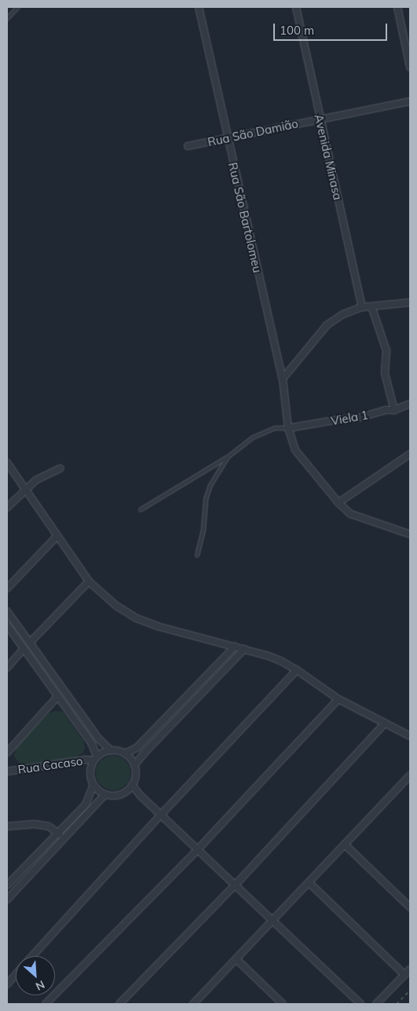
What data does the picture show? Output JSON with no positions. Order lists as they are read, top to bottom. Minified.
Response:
{"streets":{"street":["Rua São Damião","Avenida Minasa","Rua São Bartolomeu","Viela 1","Rua Cacaso"]},"crossings":[["Rua São Damião","Avenida Minasa"],["Rua São Damião","Rua São Bartolomeu"],["Rua São Bartolomeu","Viela 1"]],"scale_bar":"100 m","north":"bottom right"}
